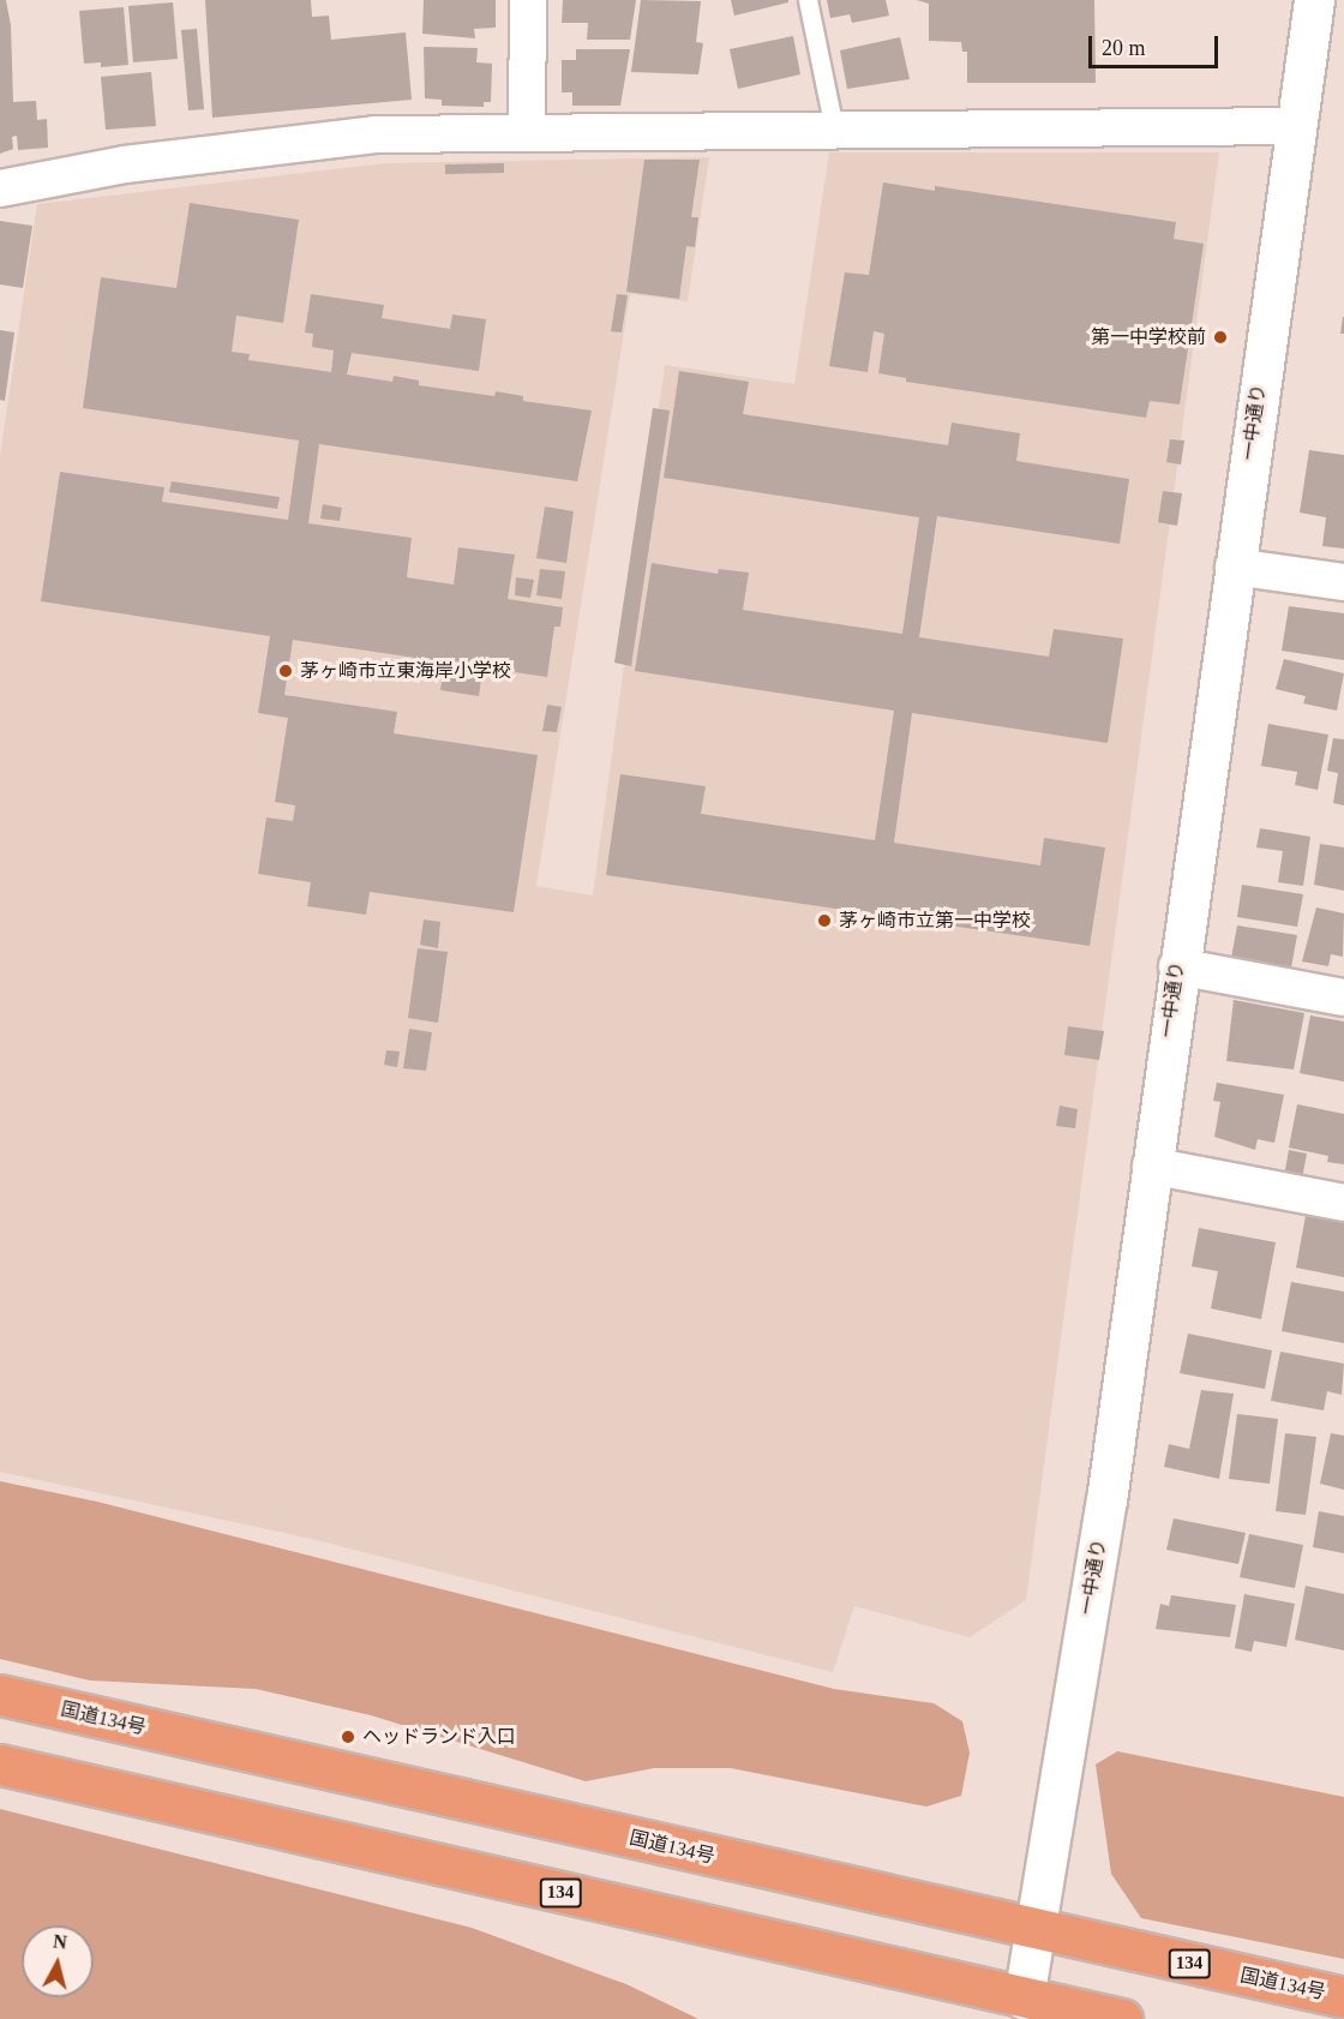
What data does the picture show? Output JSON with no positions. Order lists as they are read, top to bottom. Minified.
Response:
{"streets":{"highway":["国道134号","134"],"street":["一中通り"]},"crossings":[["一中通り","国道134号"],["一中通り","134"]],"places":["第一中学校前","茅ヶ崎市立東海岸小学校","茅ヶ崎市立第一中学校","ヘッドランド入口"],"scale_bar":"20 m","north":"top"}
